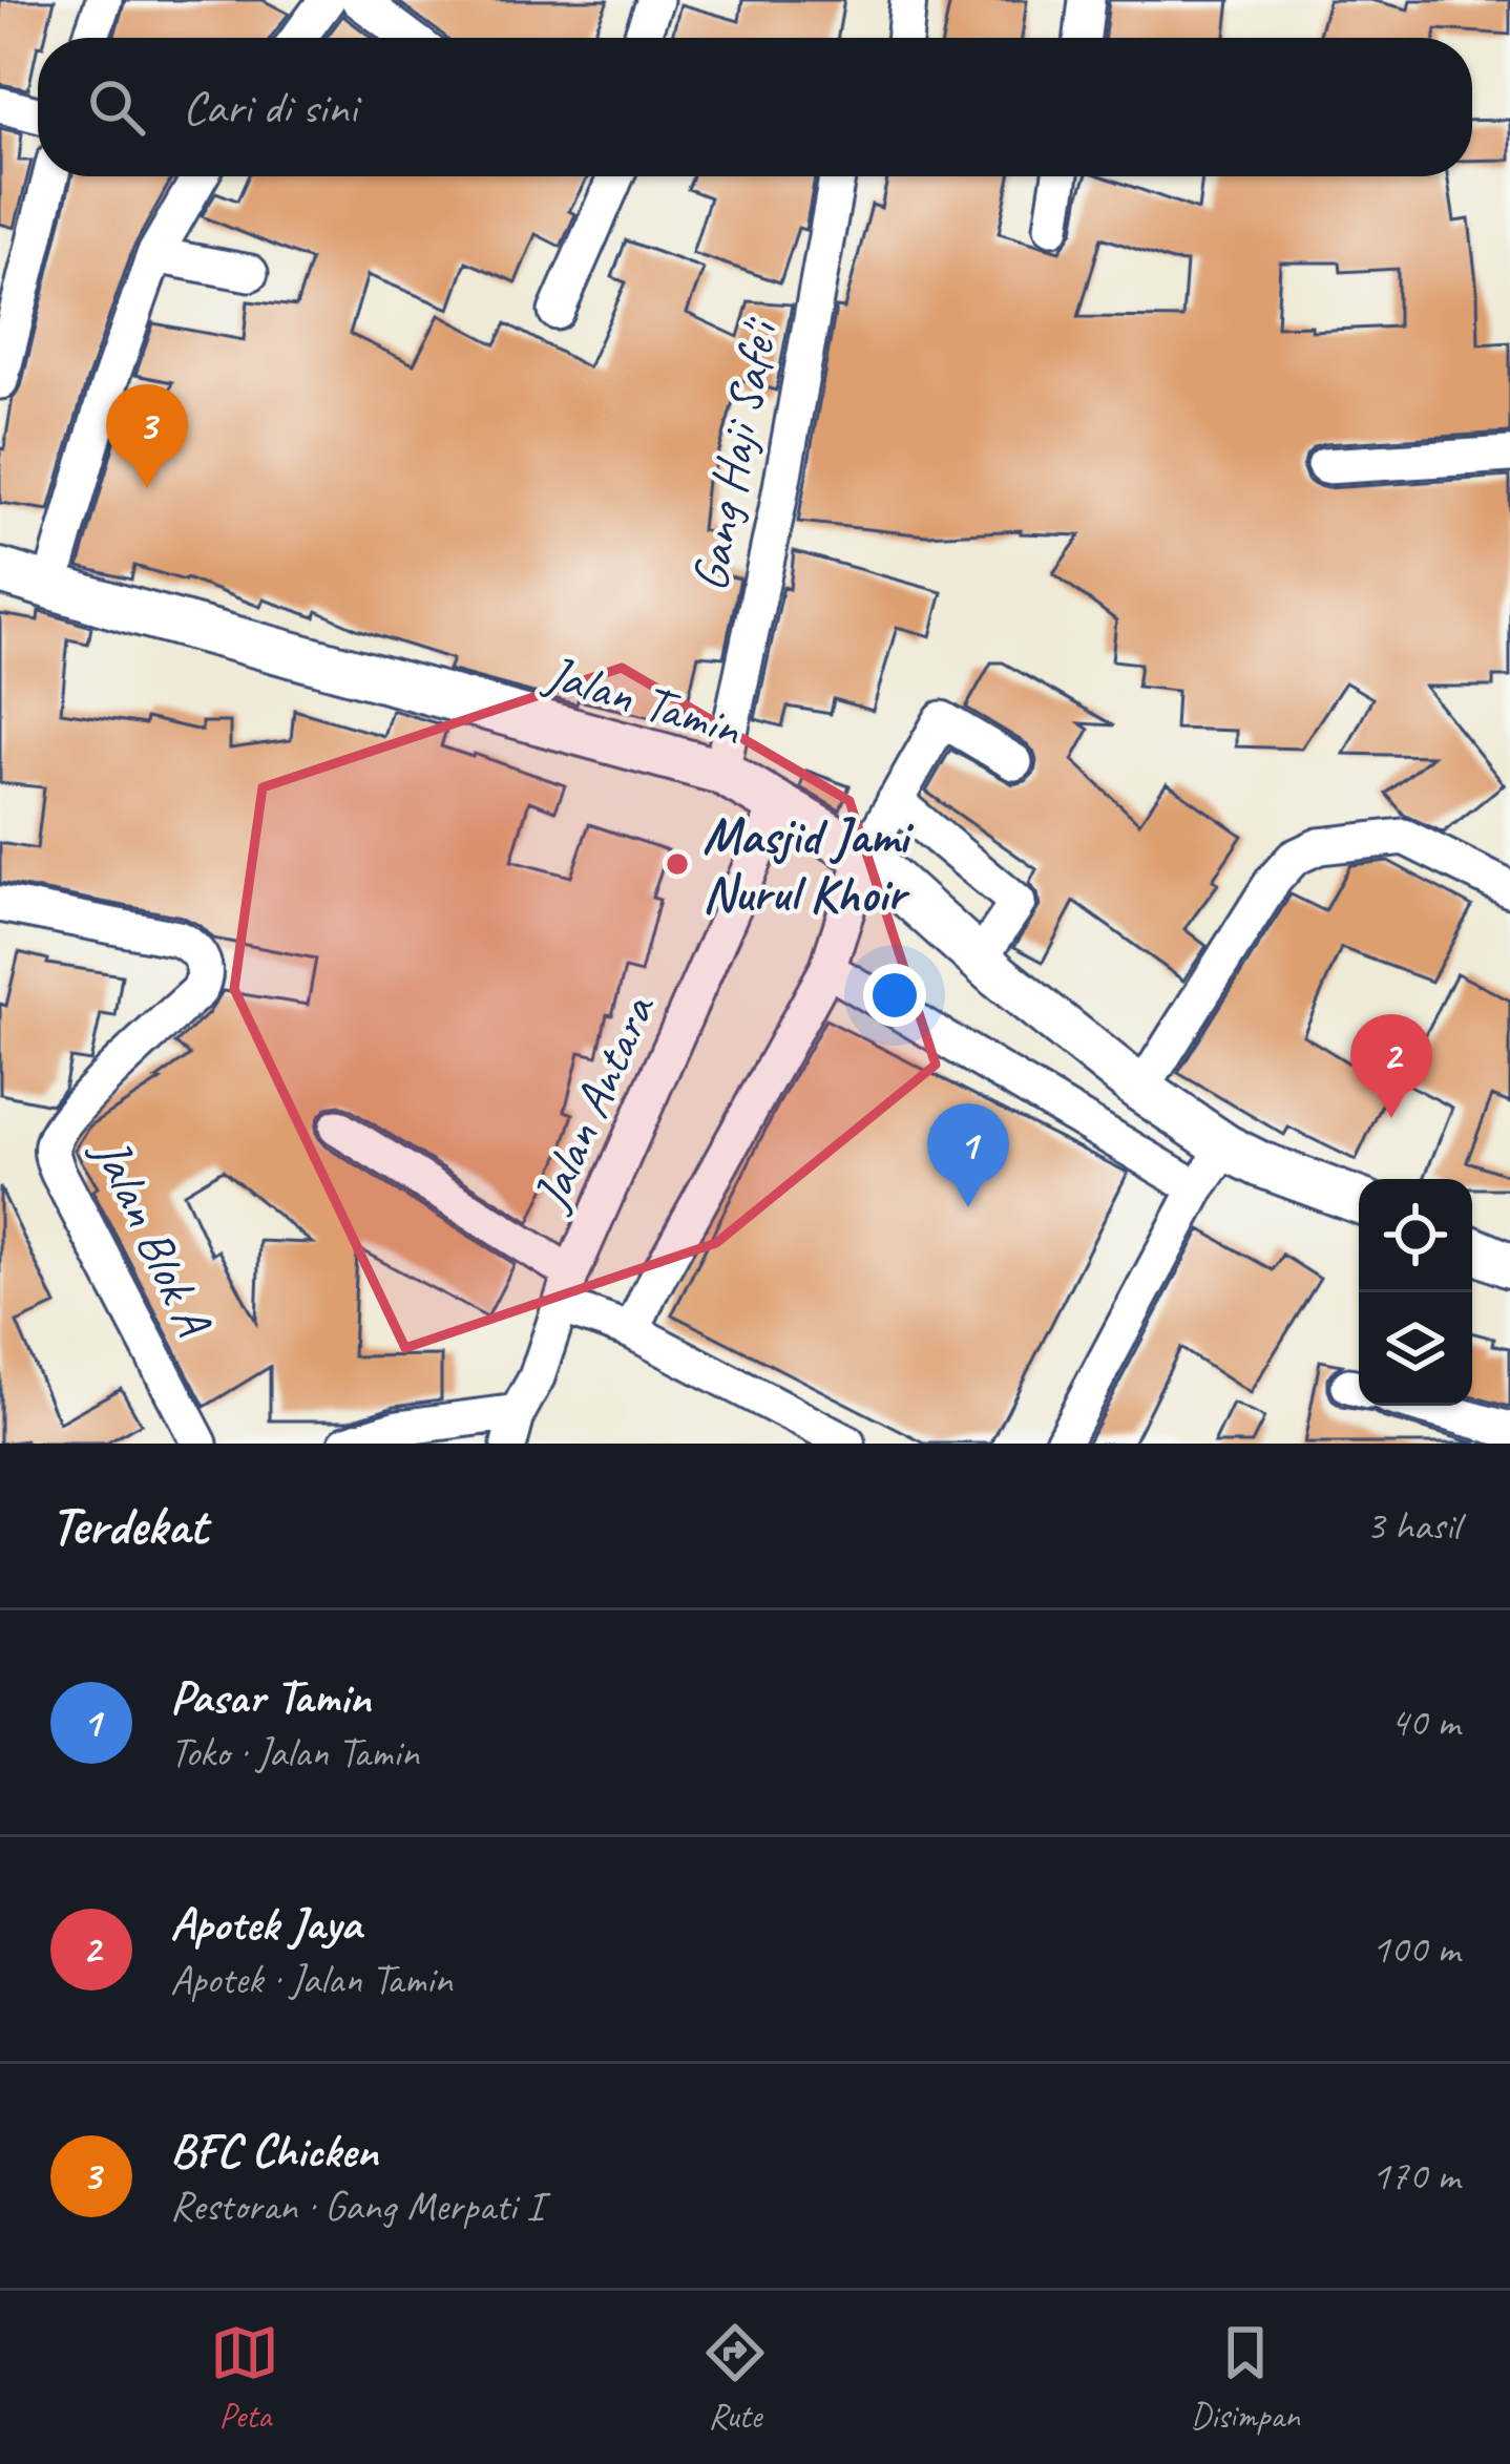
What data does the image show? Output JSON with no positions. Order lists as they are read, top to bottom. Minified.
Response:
{"streets":{"main road":["Jalan Tamin"],"street":["Gang Haji Safe'i","Jalan Antara","Jalan Blok A"]},"crossings":[["Gang Haji Safe'i","Jalan Tamin"],["Jalan Tamin","Jalan Antara"]],"places":["Masjid Jami Nurul Khoir"],"page":{"search":"Cari di sini","pins":["3","2","1"],"heading":["Terdekat","3 hasil"],"list":[{"mark":"1","name":"Pasar Tamin","note":"Toko · Jalan Tamin","value":"40 m"},{"mark":"2","name":"Apotek Jaya","note":"Apotek · Jalan Tamin","value":"100 m"},{"mark":"3","name":"BFC Chicken","note":"Restoran · Gang Merpati I","value":"170 m"}],"nav":["Peta","Rute","Disimpan"]}}
